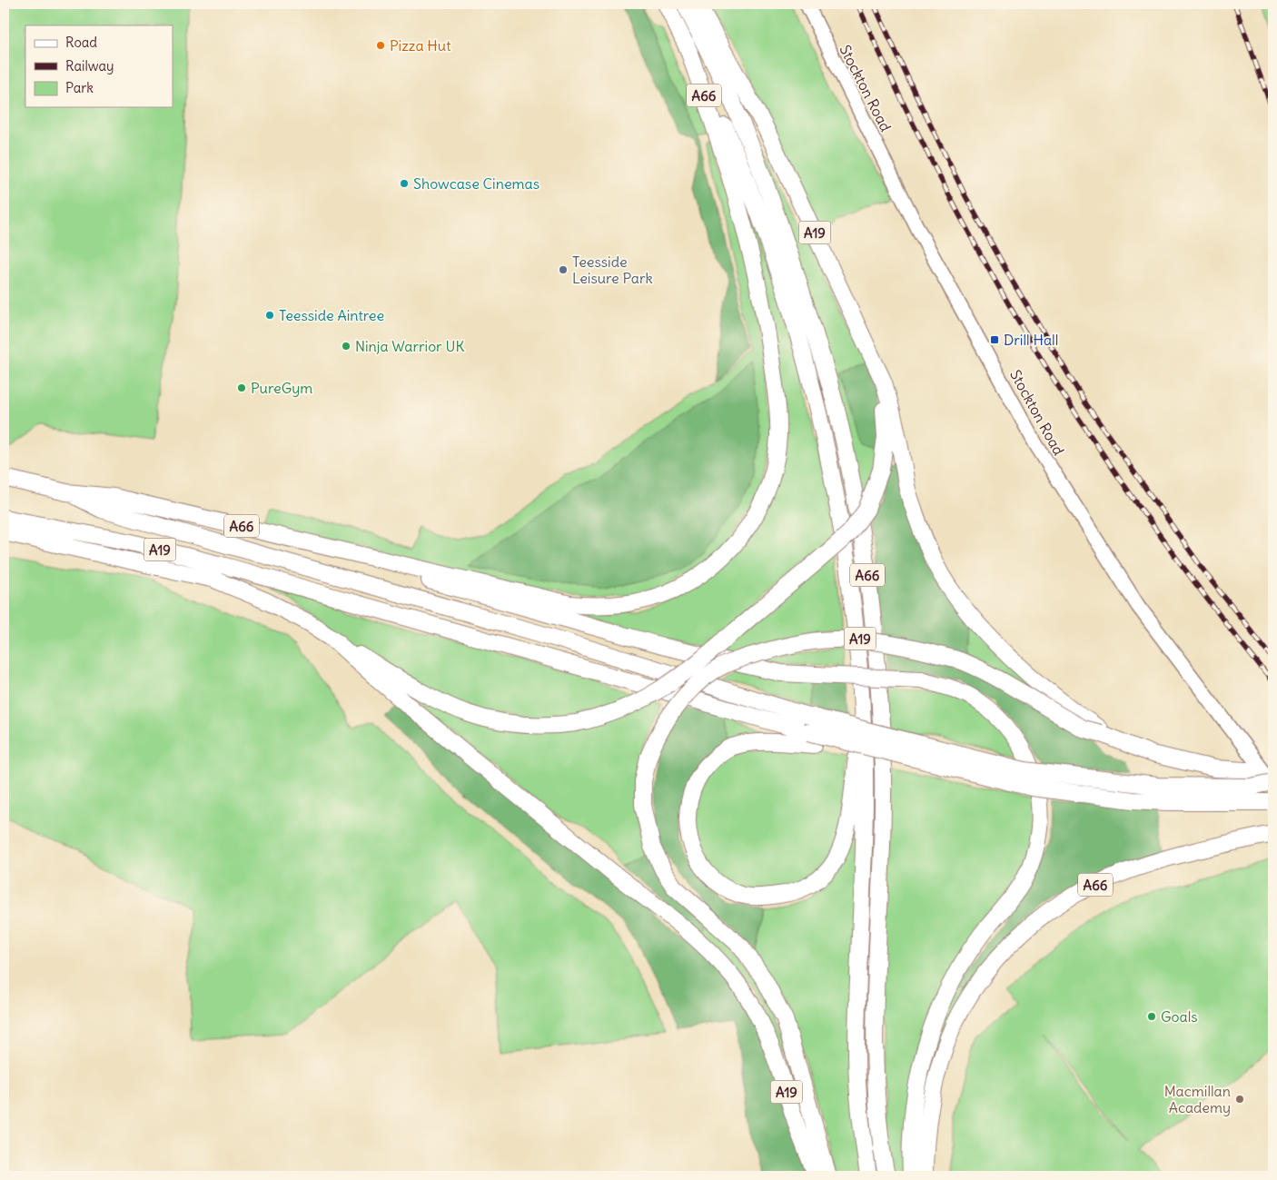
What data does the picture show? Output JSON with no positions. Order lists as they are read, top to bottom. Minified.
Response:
{"streets":{"highway":["A66","A19"],"main road":["Stockton Road"]},"crossings":[["Stockton Road","A19"],["A66","A19"]],"places":{"other":["Pizza Hut","Showcase Cinemas","Teesside Leisure Park","Teesside Aintree","Ninja Warrior UK","PureGym","Goals","Macmillan Academy"],"transit":["Drill Hall"]},"legend":["Road","Railway","Park"]}
